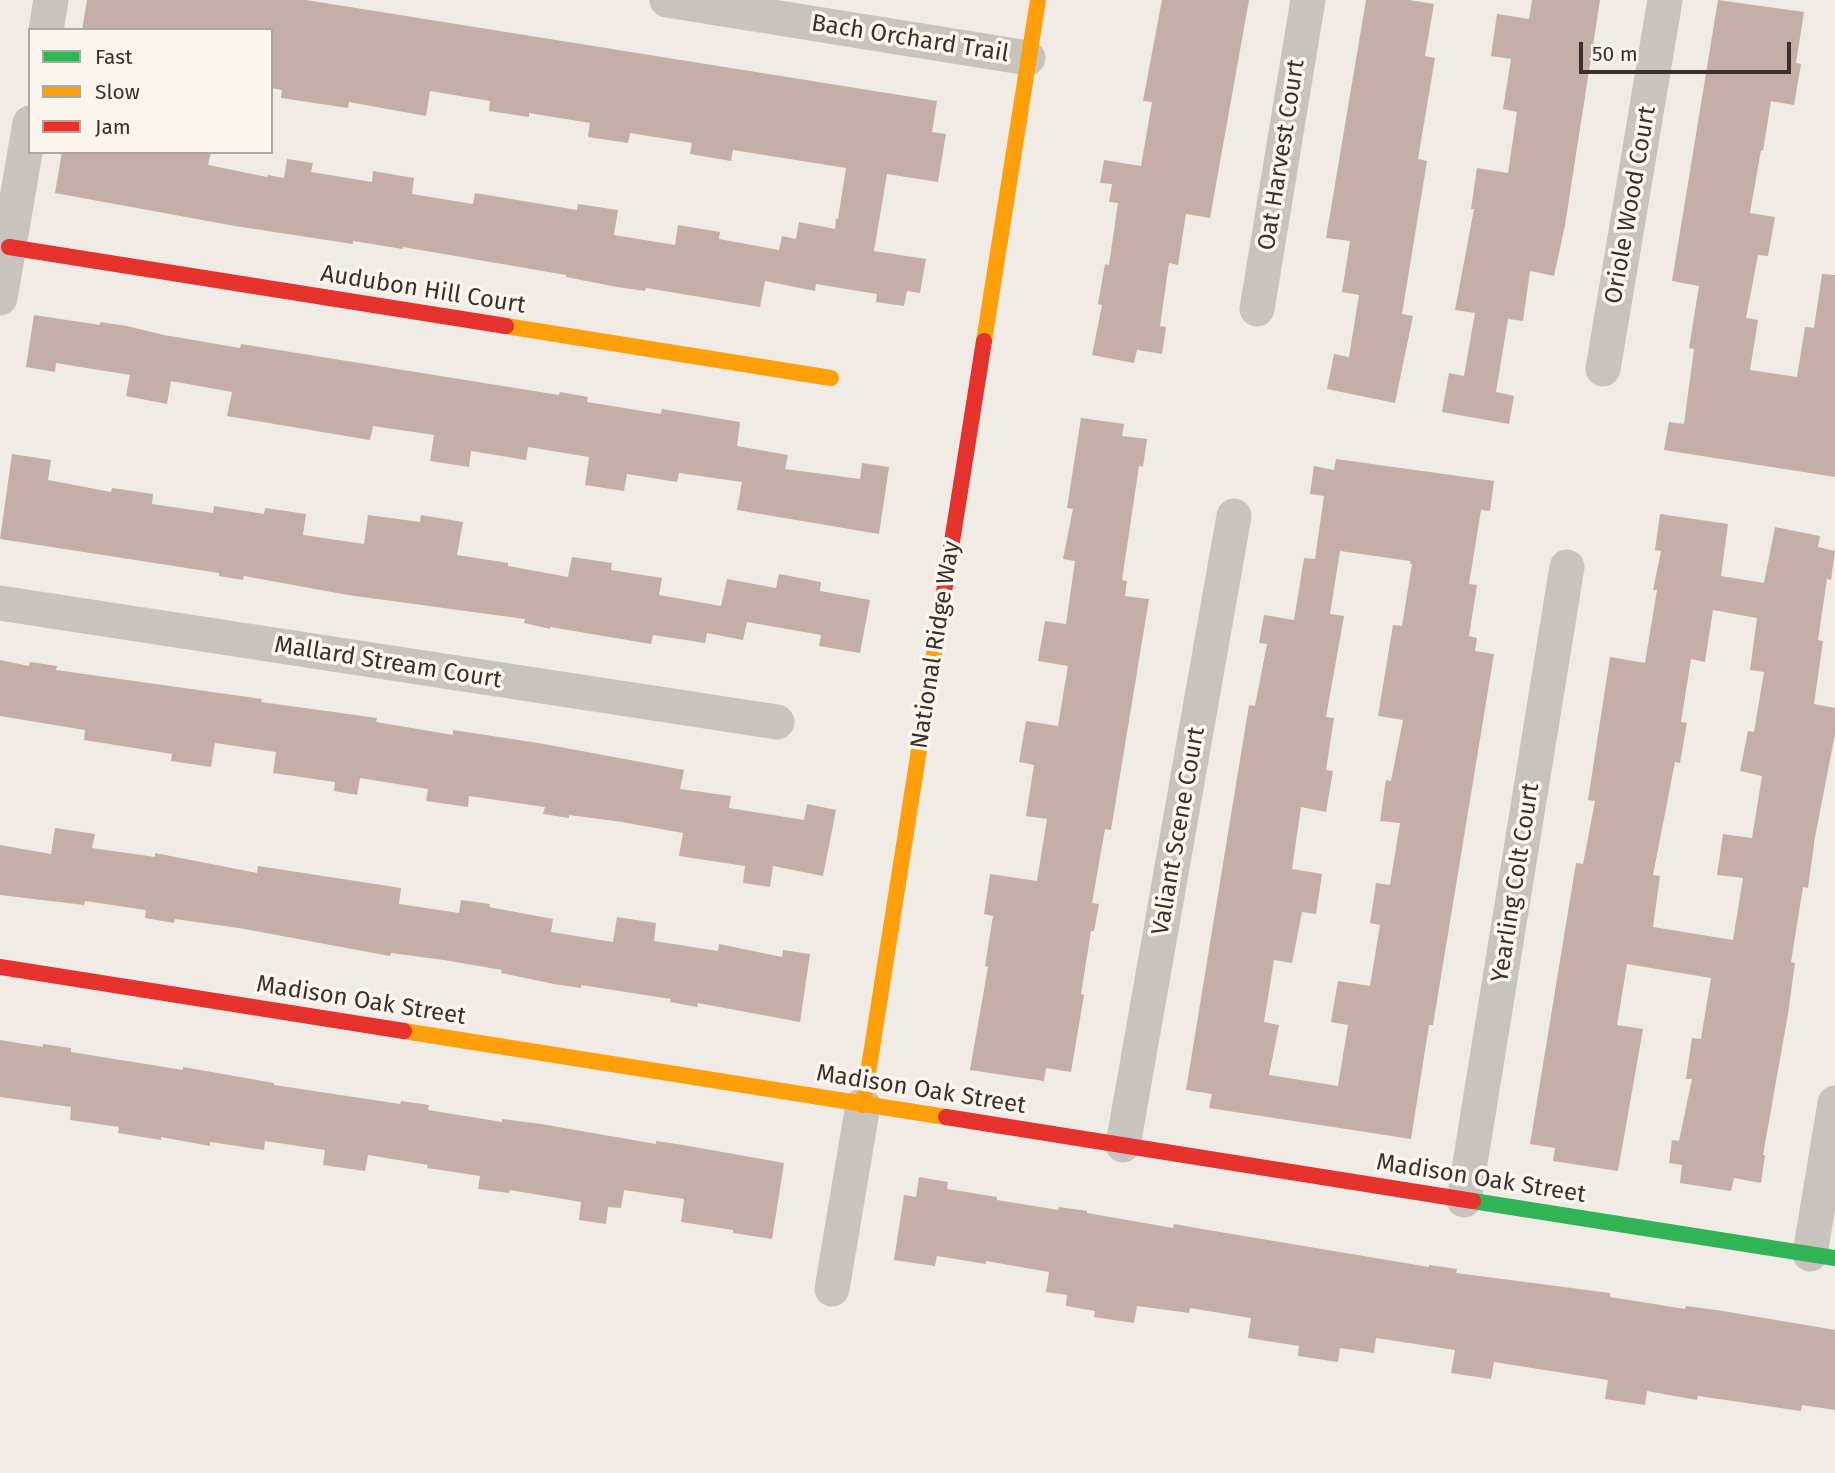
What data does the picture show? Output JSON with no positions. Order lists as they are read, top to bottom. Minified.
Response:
{"streets":{"street":["Bach Orchard Trail","Oat Harvest Court","Oriole Wood Court","Audubon Hill Court","National Ridge Way","Mallard Stream Court","Valiant Scene Court","Yearling Colt Court","Madison Oak Street"]},"crossings":[["Bach Orchard Trail","National Ridge Way"],["National Ridge Way","Madison Oak Street"],["Valiant Scene Court","Madison Oak Street"],["Yearling Colt Court","Madison Oak Street"]],"legend":["Fast","Slow","Jam"],"scale_bar":"50 m"}
